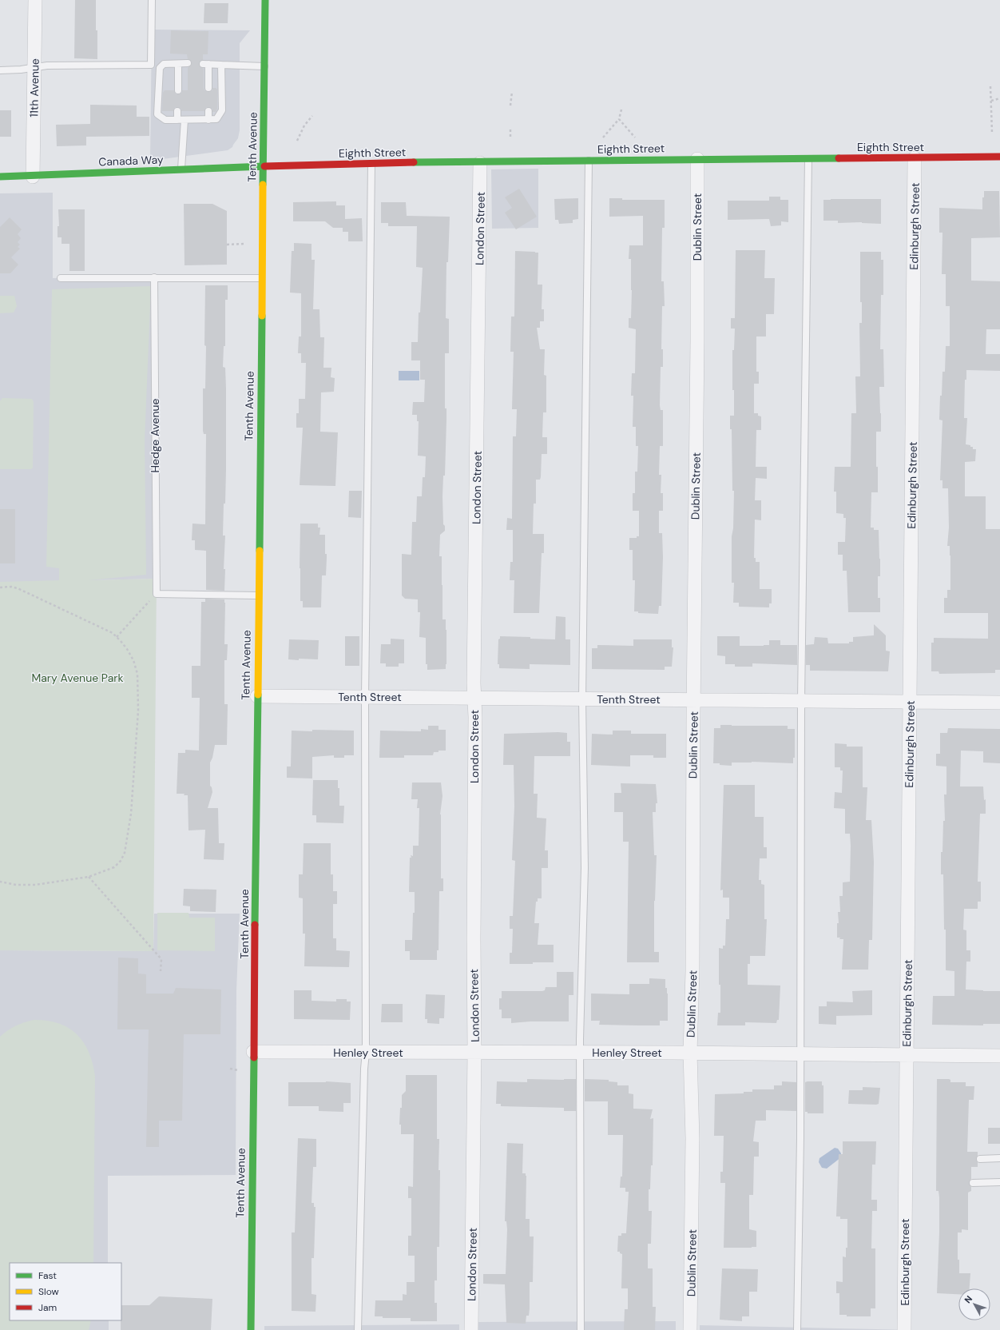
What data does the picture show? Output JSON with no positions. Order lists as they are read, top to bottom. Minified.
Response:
{"streets":{"main road":["Tenth Avenue","Eighth Street","Canada Way"],"street":["11th Avenue","Edinburgh Street","Dublin Street","London Street","Tenth Street","Henley Street"],"lane":["Hedge Avenue"]},"crossings":[["11th Avenue","Canada Way"],["Tenth Avenue","Eighth Street"],["Tenth Avenue","Canada Way"],["Tenth Avenue","Tenth Street"],["Tenth Avenue","Henley Street"],["Eighth Street","Canada Way"],["Eighth Street","Edinburgh Street"],["Eighth Street","Dublin Street"],["Eighth Street","London Street"],["Edinburgh Street","Tenth Street"],["Edinburgh Street","Henley Street"],["Dublin Street","Tenth Street"],["Dublin Street","Henley Street"],["London Street","Tenth Street"],["London Street","Henley Street"]],"parks":["Mary Avenue Park"],"legend":["Fast","Slow","Jam"],"north":"top left"}
